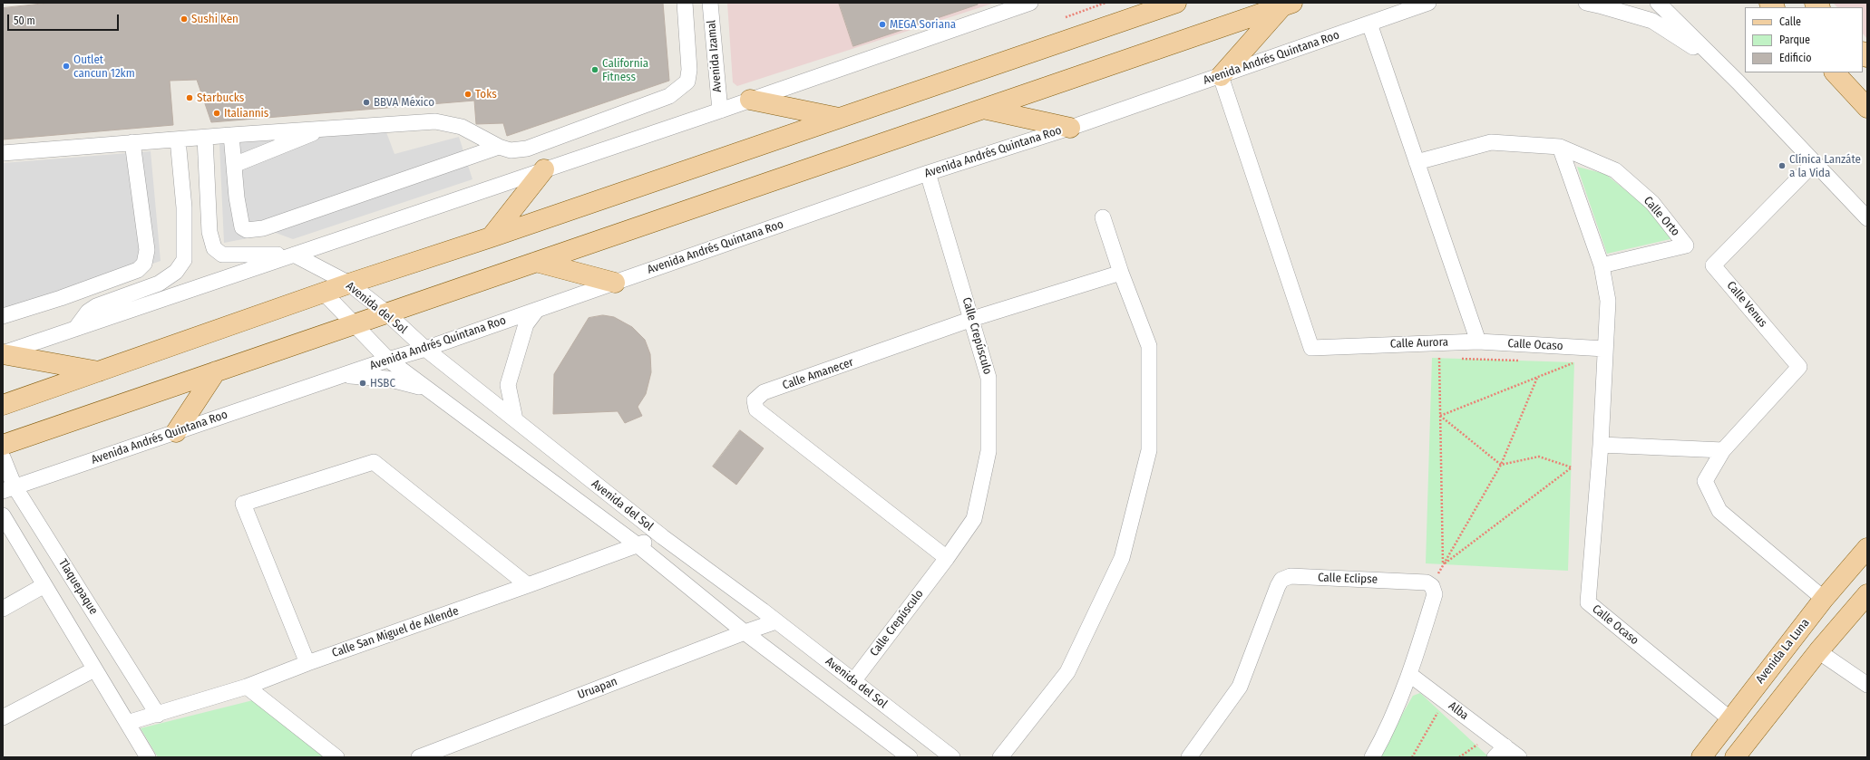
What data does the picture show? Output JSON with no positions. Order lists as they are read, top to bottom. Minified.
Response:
{"streets":{"main road":["Avenida La Luna"],"street":["Avenida Izamal","Avenida Andrés Quintana Roo","Calle Orto","Calle Venus","Avenida del Sol","Calle Crepúsculo","Calle Aurora","Calle Ocaso","Calle Amanecer","Calle Eclipse","Tlaquepaque","Calle San Miguel de Allende","Uruapan","Alba"]},"crossings":[["Avenida Andrés Quintana Roo","Avenida del Sol"],["Avenida Andrés Quintana Roo","Calle Crepúsculo"],["Avenida Andrés Quintana Roo","Calle Aurora"],["Avenida Andrés Quintana Roo","Tlaquepaque"],["Avenida del Sol","Calle Crepúsculo"],["Avenida del Sol","Calle San Miguel de Allende"],["Avenida del Sol","Uruapan"],["Calle Crepúsculo","Calle Amanecer"],["Calle Aurora","Calle Ocaso"],["Calle Ocaso","Avenida La Luna"],["Calle Eclipse","Alba"],["Tlaquepaque","Calle San Miguel de Allende"]],"places":["Sushi Ken","MEGA Soriana","Outlet cancun 12km","California Fitness","Toks","Starbucks","BBVA México","Italiannis","Clínica Lanzáte a la Vida","HSBC"],"legend":["Calle","Parque","Edificio"],"scale_bar":"50 m"}
